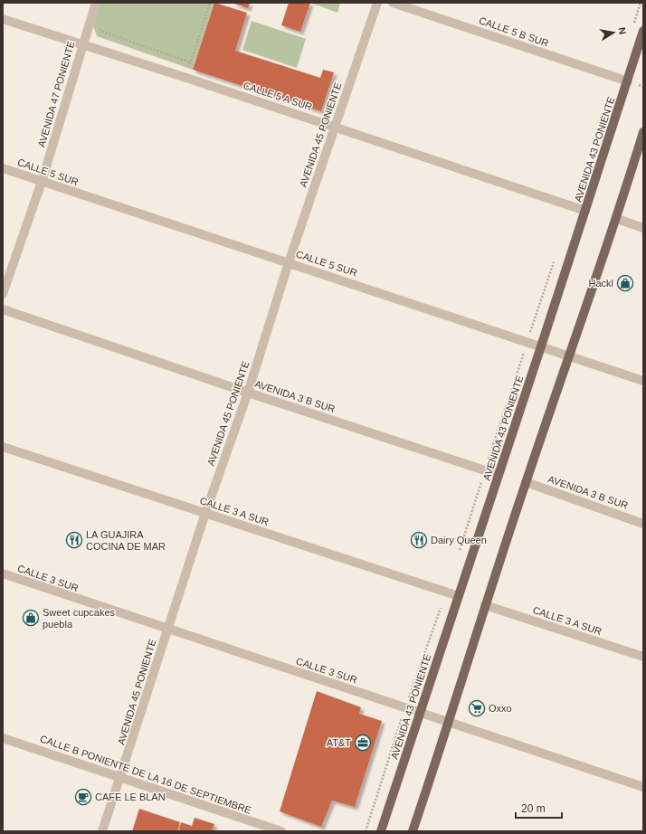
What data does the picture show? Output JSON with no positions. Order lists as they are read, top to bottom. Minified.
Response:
{"streets":{"main road":["AVENIDA 43 PONIENTE"],"street":["CALLE 5 B SUR","AVENIDA 47 PONIENTE","CALLE 5 A SUR","AVENIDA 45 PONIENTE","CALLE 5 SUR","AVENIDA 3 B SUR","CALLE 3 A SUR","CALLE 3 SUR","CALLE B PONIENTE DE LA 16 DE SEPTIEMBRE"]},"crossings":[["CALLE 5 B SUR","AVENIDA 43 PONIENTE"],["AVENIDA 47 PONIENTE","CALLE 5 A SUR"],["AVENIDA 47 PONIENTE","CALLE 5 SUR"],["CALLE 5 A SUR","AVENIDA 45 PONIENTE"],["CALLE 5 A SUR","AVENIDA 43 PONIENTE"],["AVENIDA 45 PONIENTE","CALLE 5 SUR"],["AVENIDA 45 PONIENTE","AVENIDA 3 B SUR"],["AVENIDA 45 PONIENTE","CALLE 3 A SUR"],["AVENIDA 45 PONIENTE","CALLE 3 SUR"],["AVENIDA 45 PONIENTE","CALLE B PONIENTE DE LA 16 DE SEPTIEMBRE"],["AVENIDA 43 PONIENTE","CALLE 5 SUR"],["AVENIDA 43 PONIENTE","AVENIDA 3 B SUR"],["AVENIDA 43 PONIENTE","CALLE 3 A SUR"],["AVENIDA 43 PONIENTE","CALLE 3 SUR"]],"places":{"shop":["Hackl","Sweet cupcakes puebla"],"restaurant":["LA GUAJIRA COCINA DE MAR","Dairy Queen"],"supermarket":["Oxxo"],"office":["AT&T"],"cafe":["CAFE LE BLAN"]},"scale_bar":"20 m","north":"right"}
